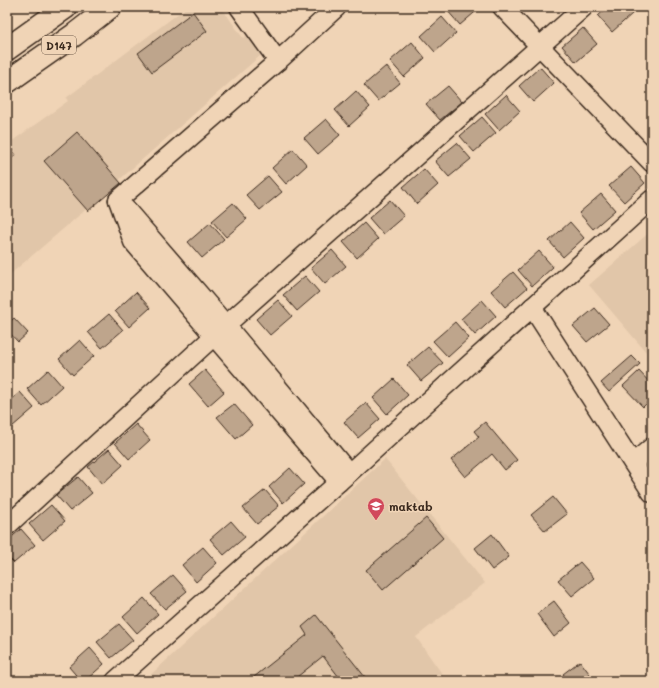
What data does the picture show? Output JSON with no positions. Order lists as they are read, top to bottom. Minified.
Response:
{"streets":{"main road":["D147"]},"places":{"school or university":["maktab"]}}
